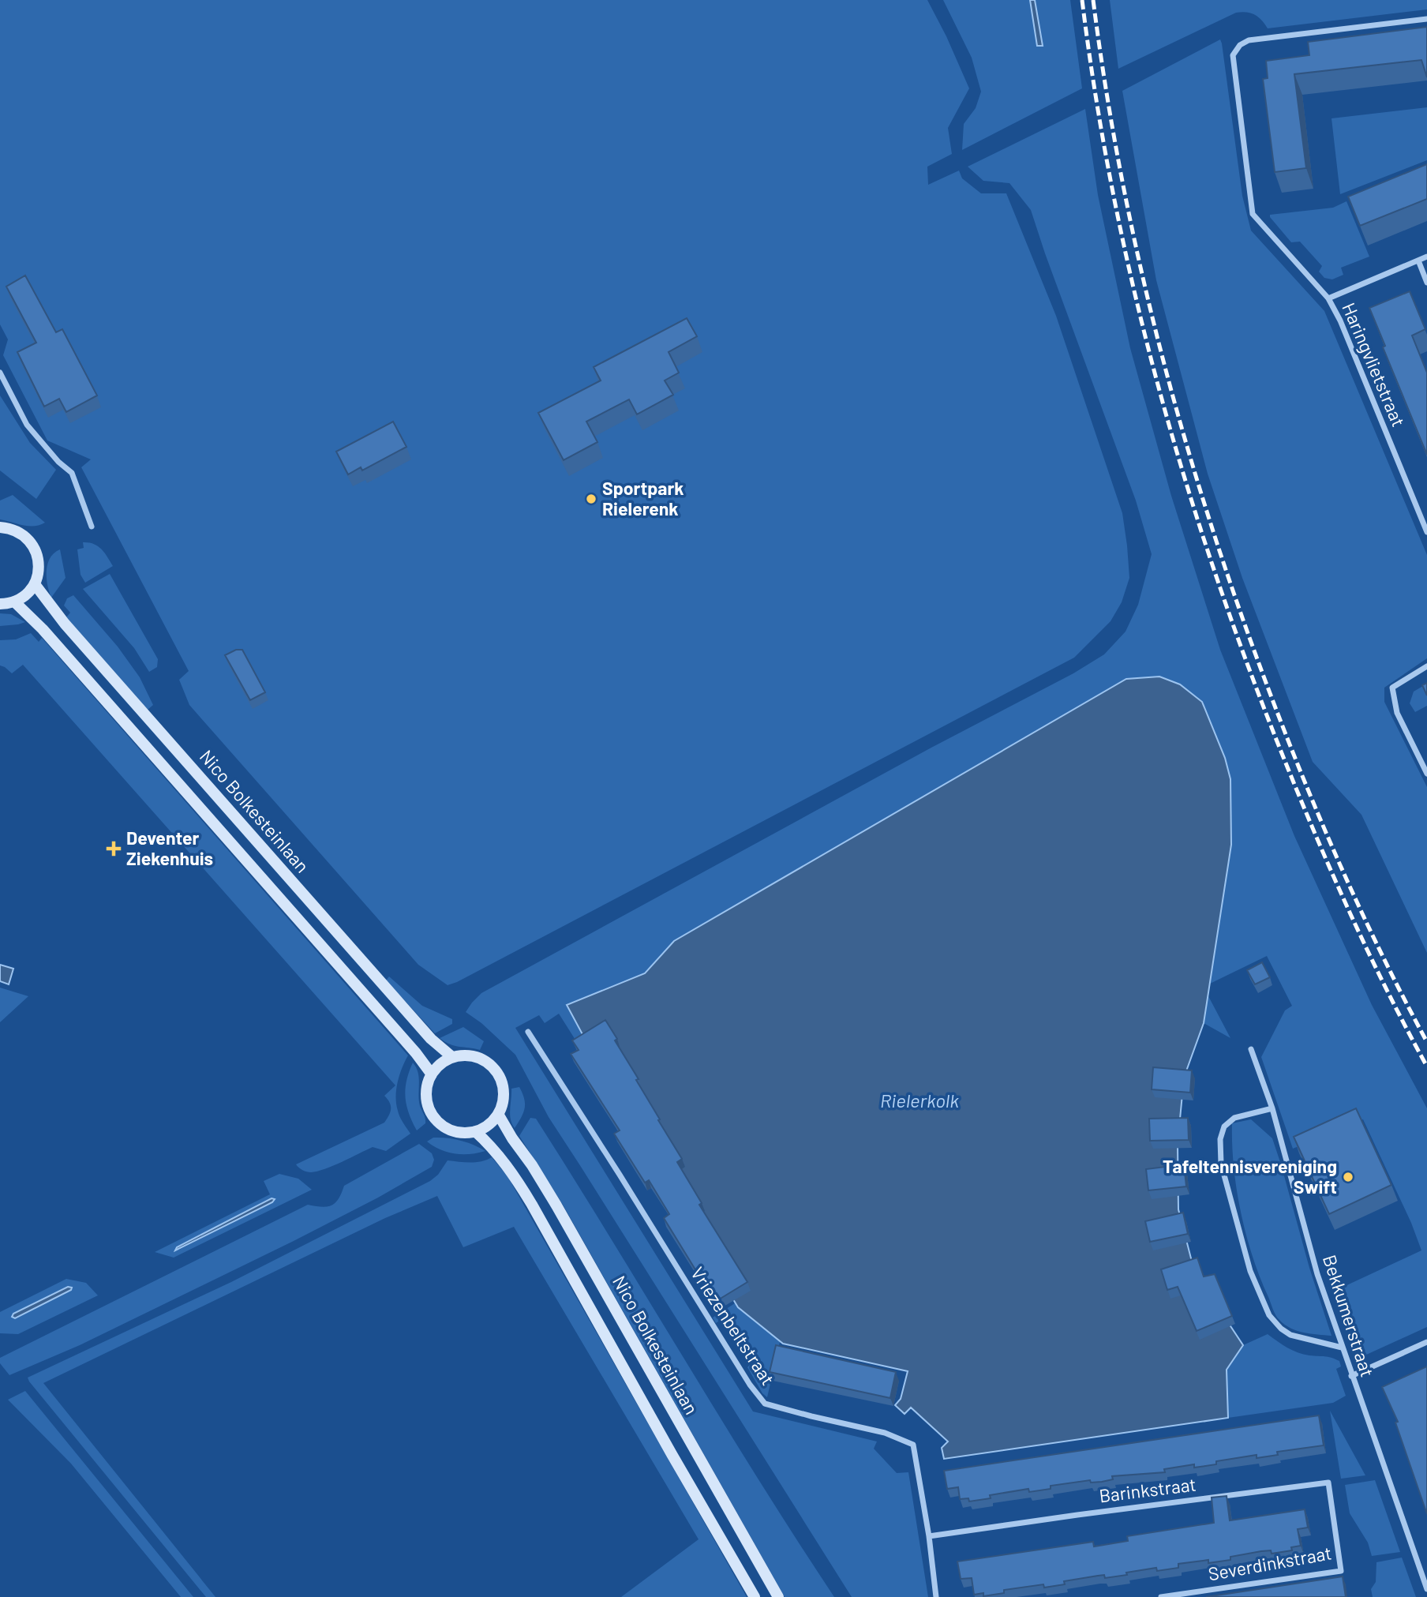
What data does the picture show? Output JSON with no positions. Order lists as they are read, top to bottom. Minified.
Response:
{"streets":{"street":["Haringvlietstraat","Nico Bolkesteinlaan","Bekkumerstraat","Vriezenbeltstraat","Barinkstraat","Severdinkstraat"]},"crossings":[["Vriezenbeltstraat","Barinkstraat"],["Barinkstraat","Severdinkstraat"]],"water":["Rielerkolk"],"places":{"other":["Sportpark Rielerenk","Tafeltennisvereniging Swift"],"health":["Deventer Ziekenhuis"]}}
